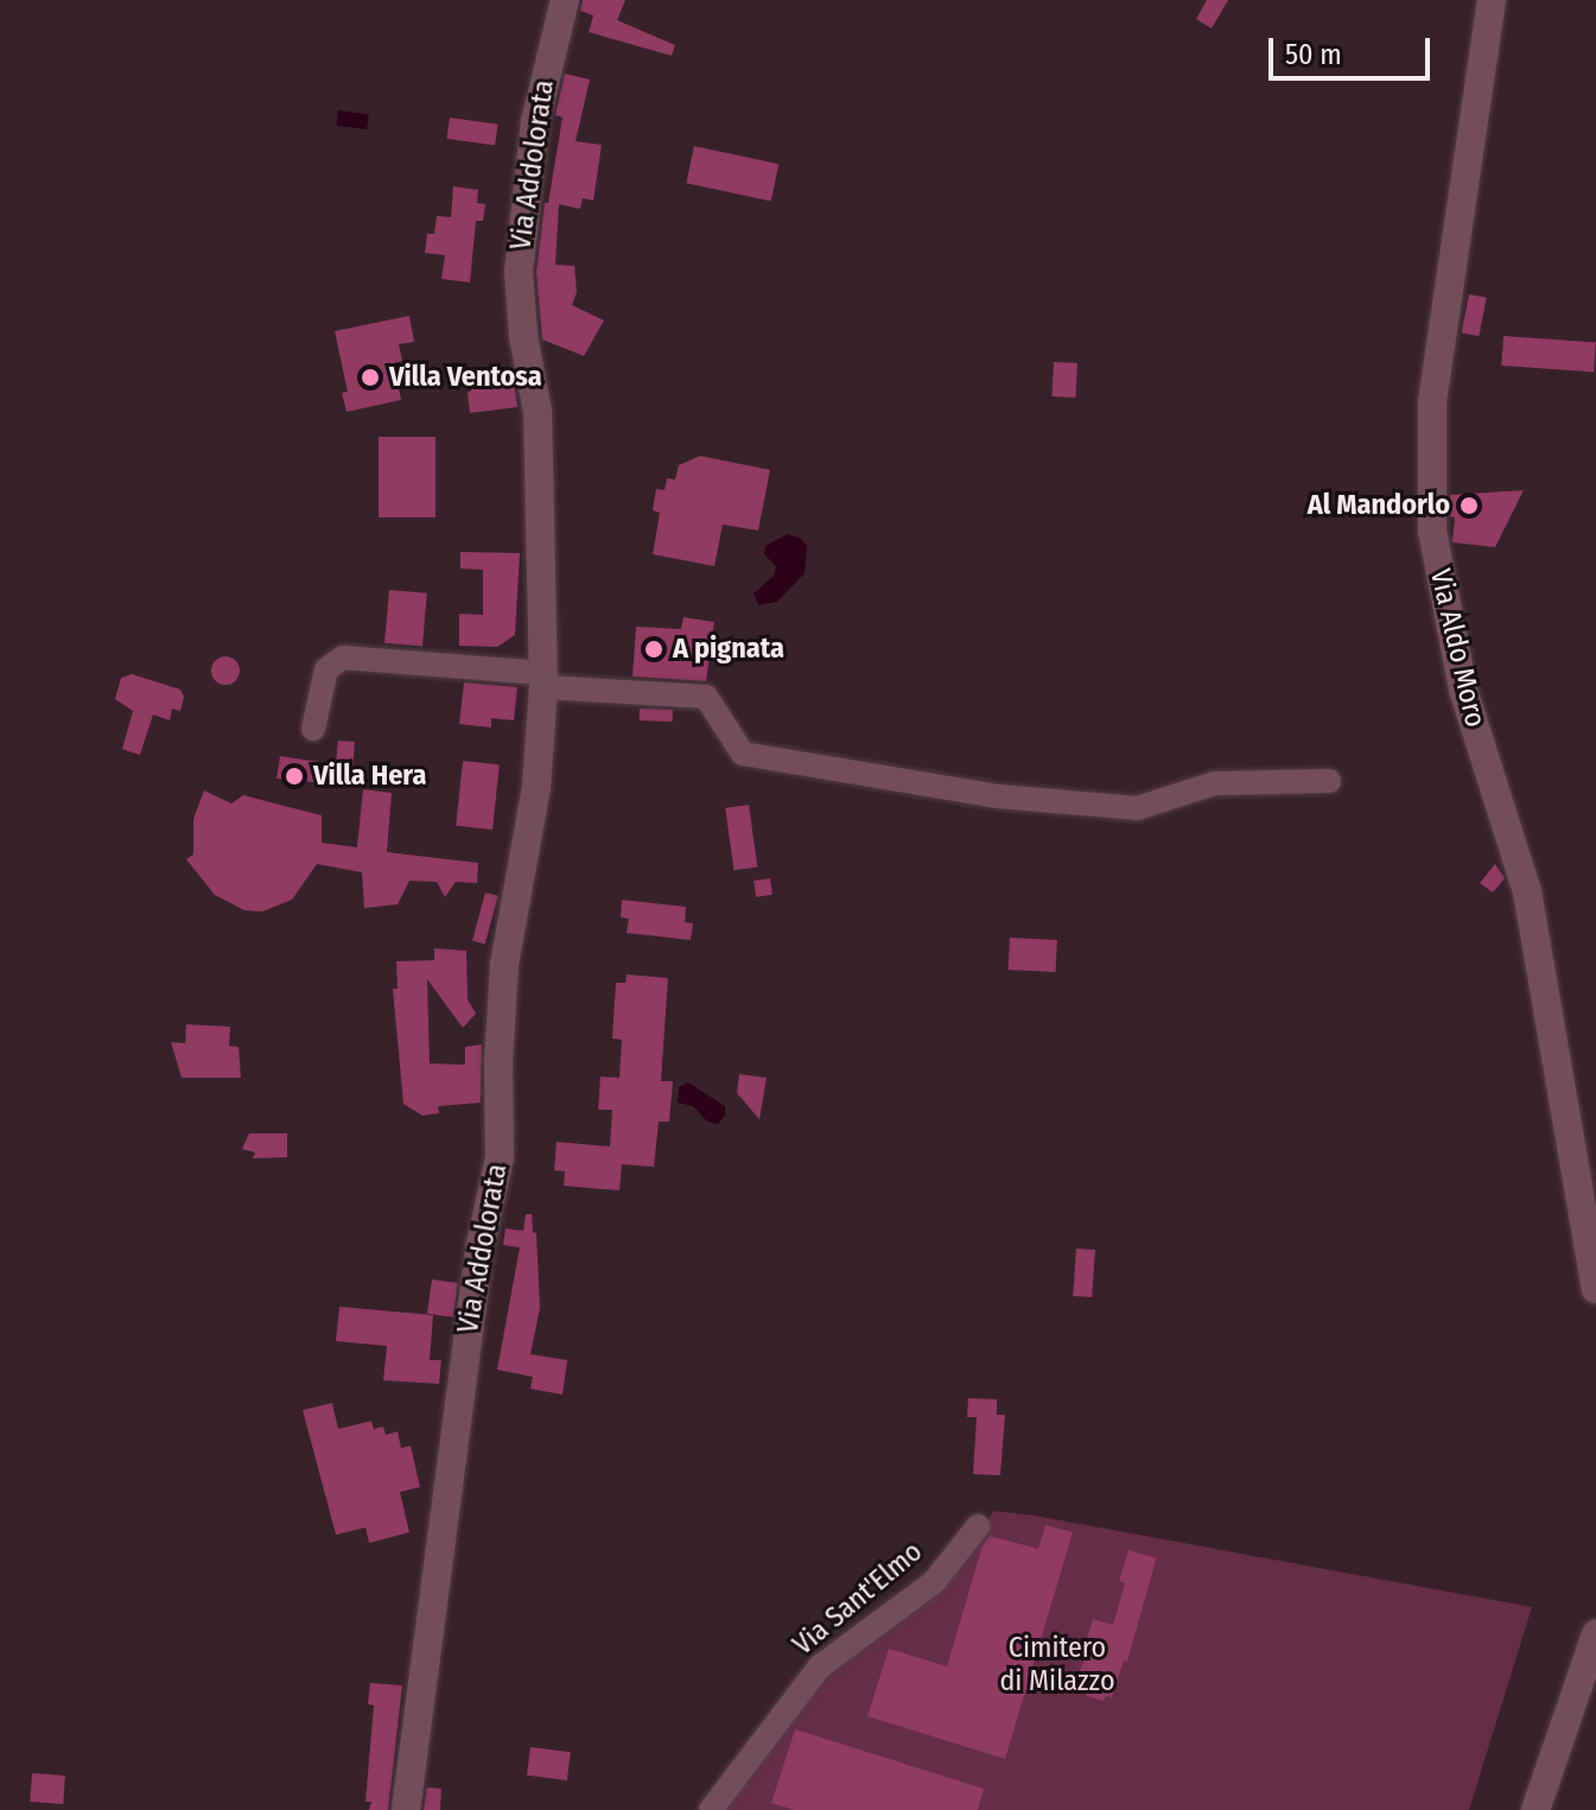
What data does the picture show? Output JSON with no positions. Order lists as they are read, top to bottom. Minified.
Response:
{"streets":{"street":["Via Addolorata","Via Aldo Moro","Via Sant'Elmo"]},"parks":["Cimitero di Milazzo"],"places":["Villa Ventosa","Al Mandorlo","A pignata","Villa Hera"],"scale_bar":"50 m"}
